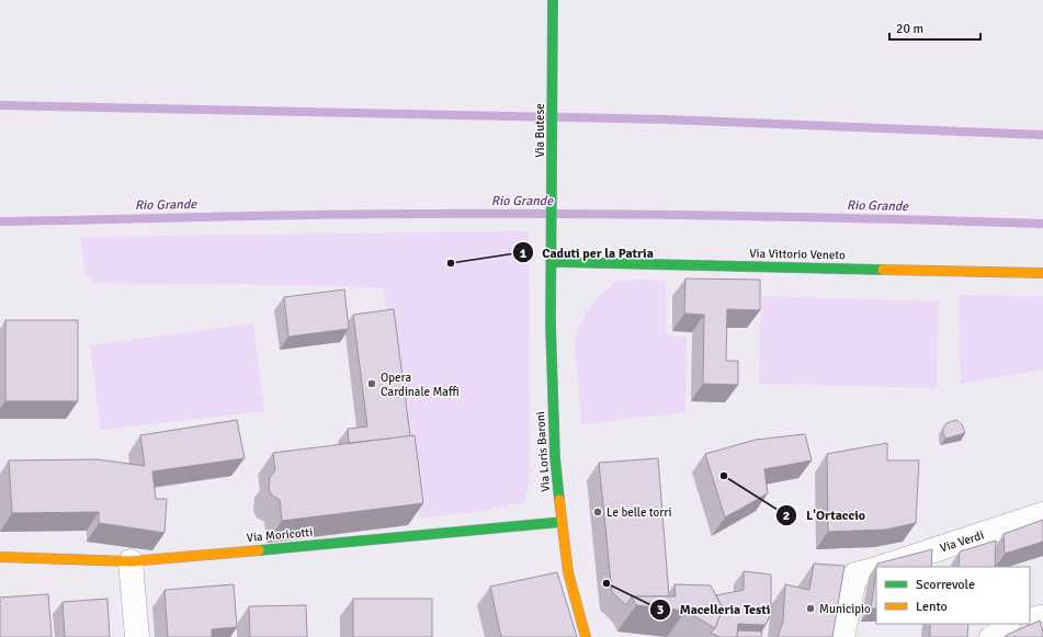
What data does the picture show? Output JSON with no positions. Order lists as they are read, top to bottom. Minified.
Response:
{"streets":{"street":["Via Butese","Via Vittorio Veneto","Via Loris Baroni","Via Moricotti","Via Verdi"]},"crossings":[["Via Butese","Via Vittorio Veneto"],["Via Butese","Via Loris Baroni"],["Via Vittorio Veneto","Via Loris Baroni"],["Via Loris Baroni","Via Moricotti"]],"water":["Rio Grande"],"places":["Caduti per la Patria","Opera Cardinale Maffi","L'Ortaccio","Le belle torri","Macelleria Testi","Municipio"],"legend":["Scorrevole","Lento"],"scale_bar":"20 m"}
